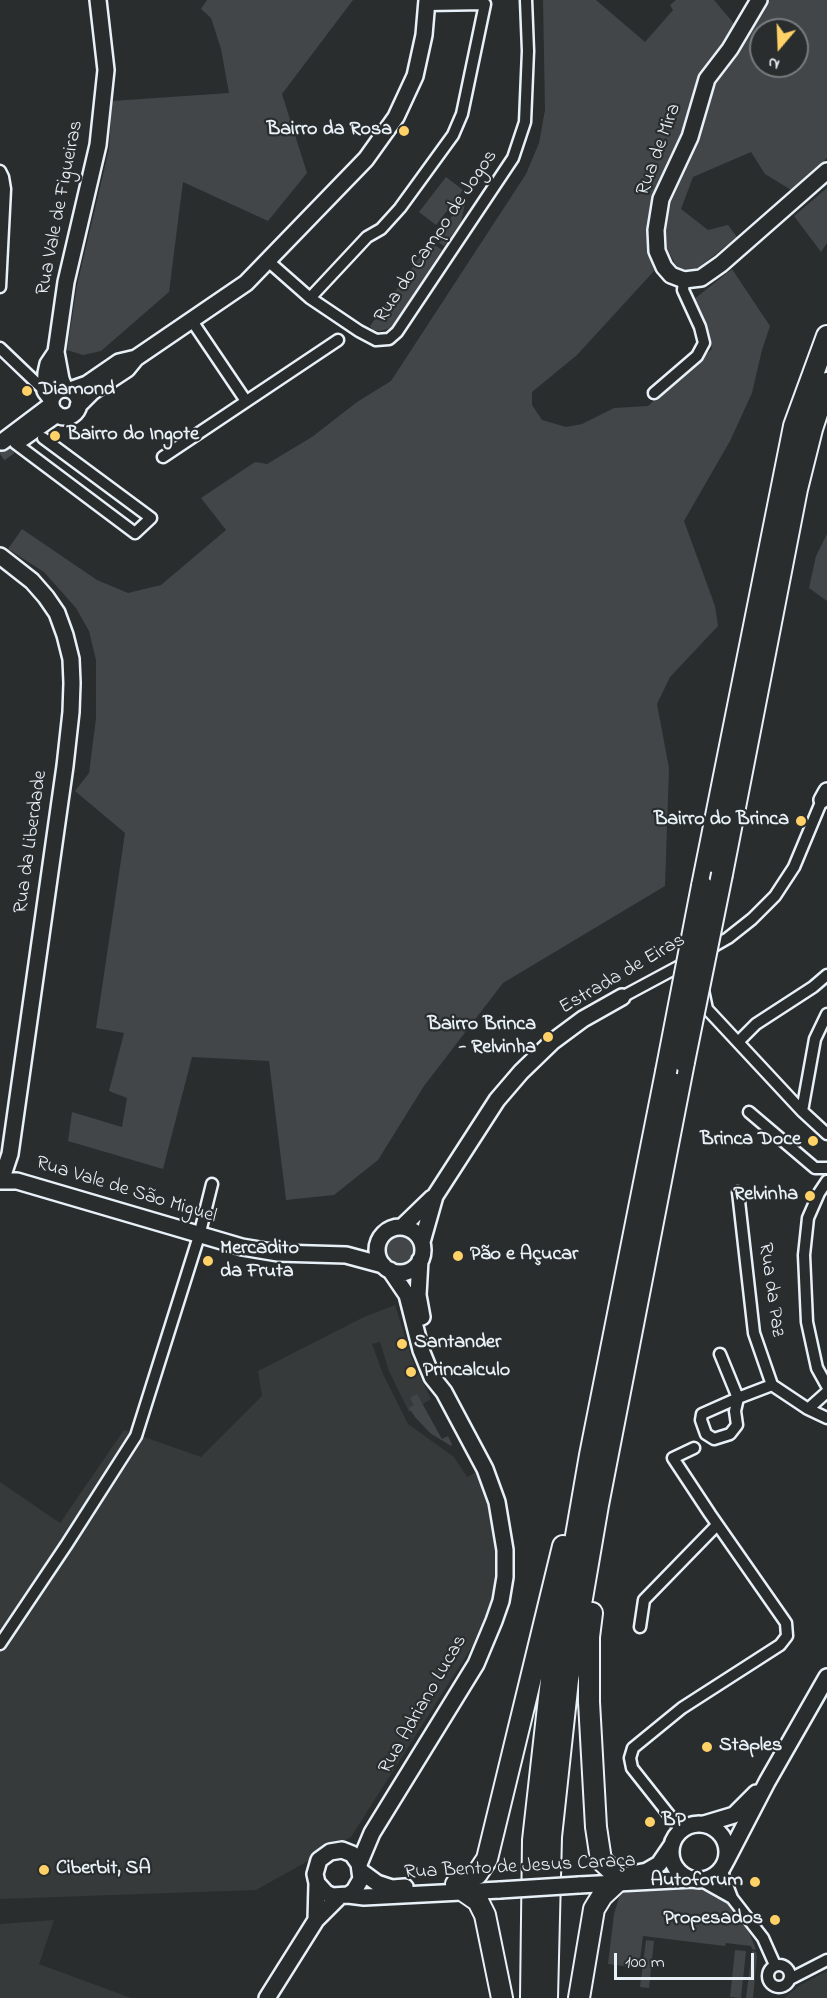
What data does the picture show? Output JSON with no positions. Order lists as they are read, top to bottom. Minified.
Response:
{"streets":{"street":["Rua de Mira","Rua Vale de Figueiras","Rua do Campo de Jogos","Rua da Liberdade","Estrada de Eiras","Rua Vale de São Miguel","Rua da Paz","Rua Adriano Lucas","Rua Bento de Jesus Caraça"]},"crossings":[["Rua da Liberdade","Rua Vale de São Miguel"],["Estrada de Eiras","Rua Vale de São Miguel"],["Estrada de Eiras","Rua Adriano Lucas"],["Rua Vale de São Miguel","Rua Adriano Lucas"],["Rua Adriano Lucas","Rua Bento de Jesus Caraça"]],"places":["Bairro da Rosa","Diamond","Bairro do Ingote","Bairro do Brinca","Bairro Brinca - Relvinha","Brinca Doce","Relvinha","Pão e Açucar","Mercadito da Fruta","Santander","Princalculo","Staples","BP","Ciberbit, SA","Autoforum","Propesados"],"scale_bar":"100 m","north":"bottom"}
